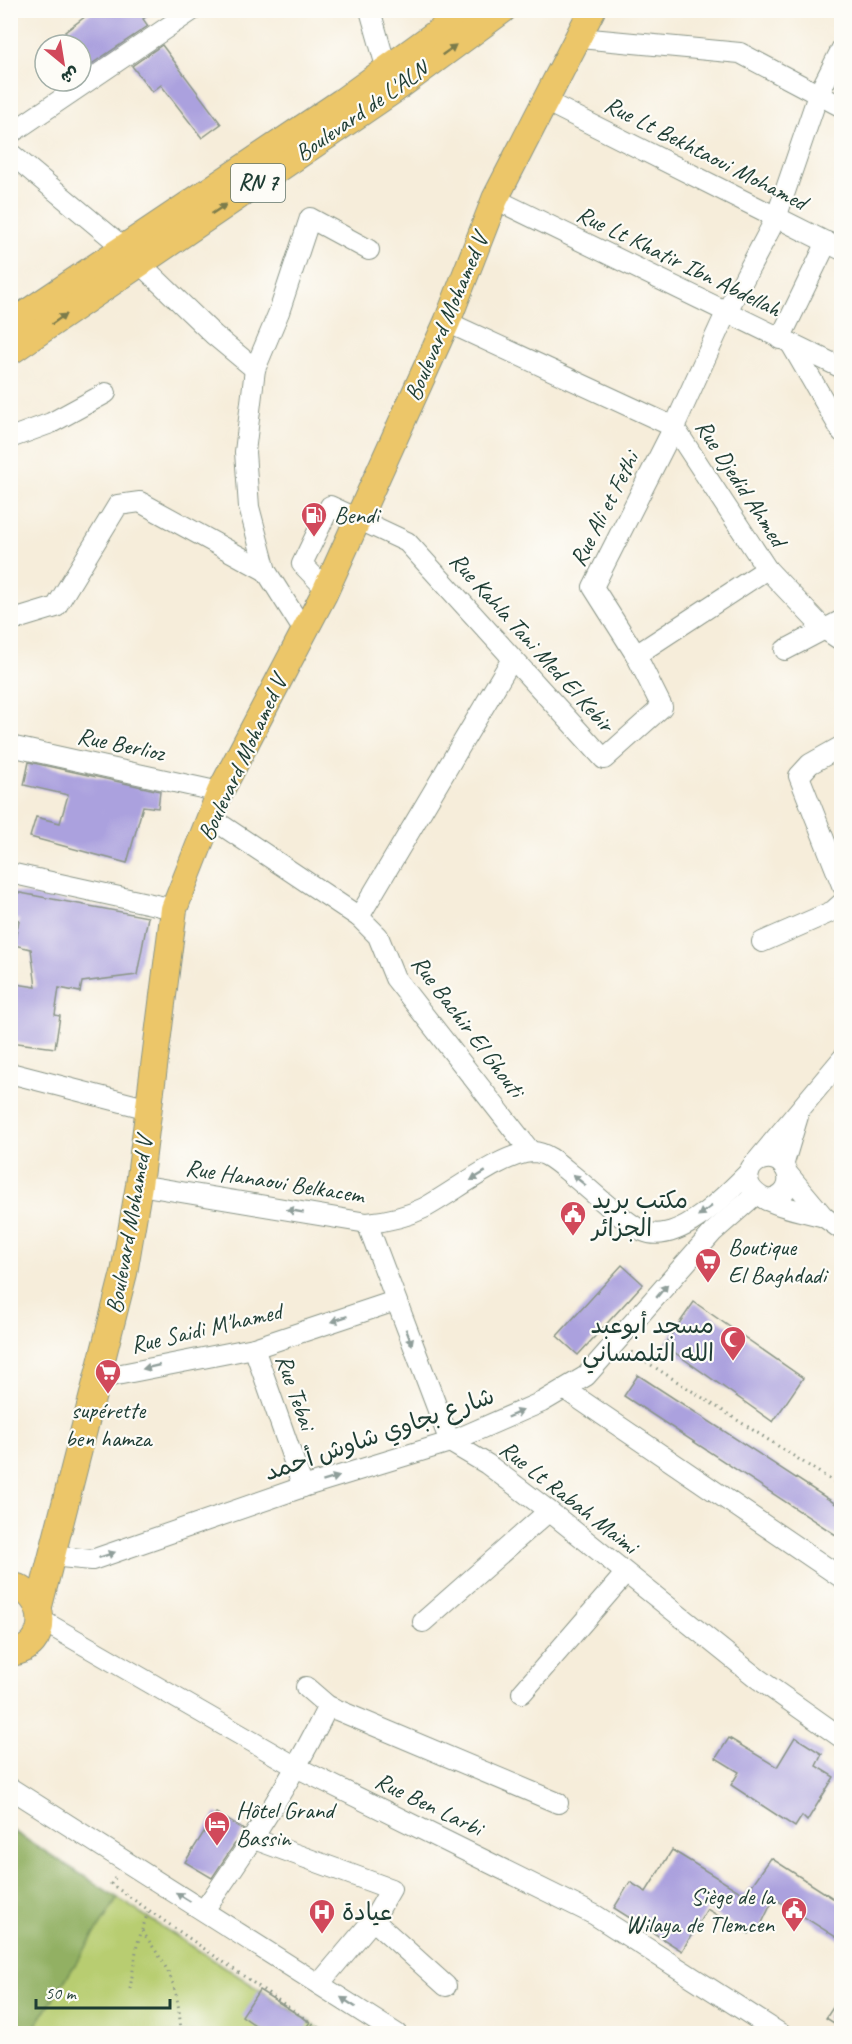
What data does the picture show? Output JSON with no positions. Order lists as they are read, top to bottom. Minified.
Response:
{"streets":{"main road":["Boulevard de L'ALN","RN 7","Boulevard Mohamed V"],"street":["Rue Lt Bekhtaoui Mohamed","Rue Lt Khatir Ibn Abdellah","Rue Djedid Ahmed","Rue Ali et Fethi","Rue Kahla Tani Med El Kebir","Rue Berlioz","Rue Bachir El Ghouti","Rue Hanaoui Belkacem","Rue Saidi M'hamed","Rue Tebai","شارع بجاوي شاوش أحمد","Rue Lt Rabah Maimi","Rue Ben Larbi"]},"crossings":[["Rue Lt Bekhtaoui Mohamed","Boulevard Mohamed V"],["Rue Lt Khatir Ibn Abdellah","Boulevard Mohamed V"],["Boulevard Mohamed V","Rue Djedid Ahmed"],["Boulevard Mohamed V","Rue Kahla Tani Med El Kebir"],["Boulevard Mohamed V","Rue Berlioz"],["Boulevard Mohamed V","Rue Bachir El Ghouti"],["Boulevard Mohamed V","Rue Hanaoui Belkacem"],["Boulevard Mohamed V","Rue Saidi M'hamed"],["Boulevard Mohamed V","شارع بجاوي شاوش أحمد"],["Boulevard Mohamed V","Rue Ben Larbi"],["Rue Djedid Ahmed","Rue Ali et Fethi"],["Rue Ali et Fethi","Rue Kahla Tani Med El Kebir"],["Rue Bachir El Ghouti","Rue Hanaoui Belkacem"],["Rue Bachir El Ghouti","شارع بجاوي شاوش أحمد"],["Rue Saidi M'hamed","Rue Tebai"],["Rue Tebai","شارع بجاوي شاوش أحمد"],["شارع بجاوي شاوش أحمد","Rue Lt Rabah Maimi"]],"one_way":["Rue Hanaoui Belkacem","Rue Saidi M'hamed","شارع بجاوي شاوش أحمد"],"places":{"fuel station":["Bendi"],"public building":["مكتب بريد الجزائر","Siège de la Wilaya de Tlemcen"],"supermarket":["Boutique El Baghdadi","supérette ben hamza"],"mosque":["مسجد أبوعبد الله التلمساني"],"hotel":["Hôtel Grand Bassin"],"hospital":["عيادة"]},"scale_bar":"50 m","north":"bottom right"}
